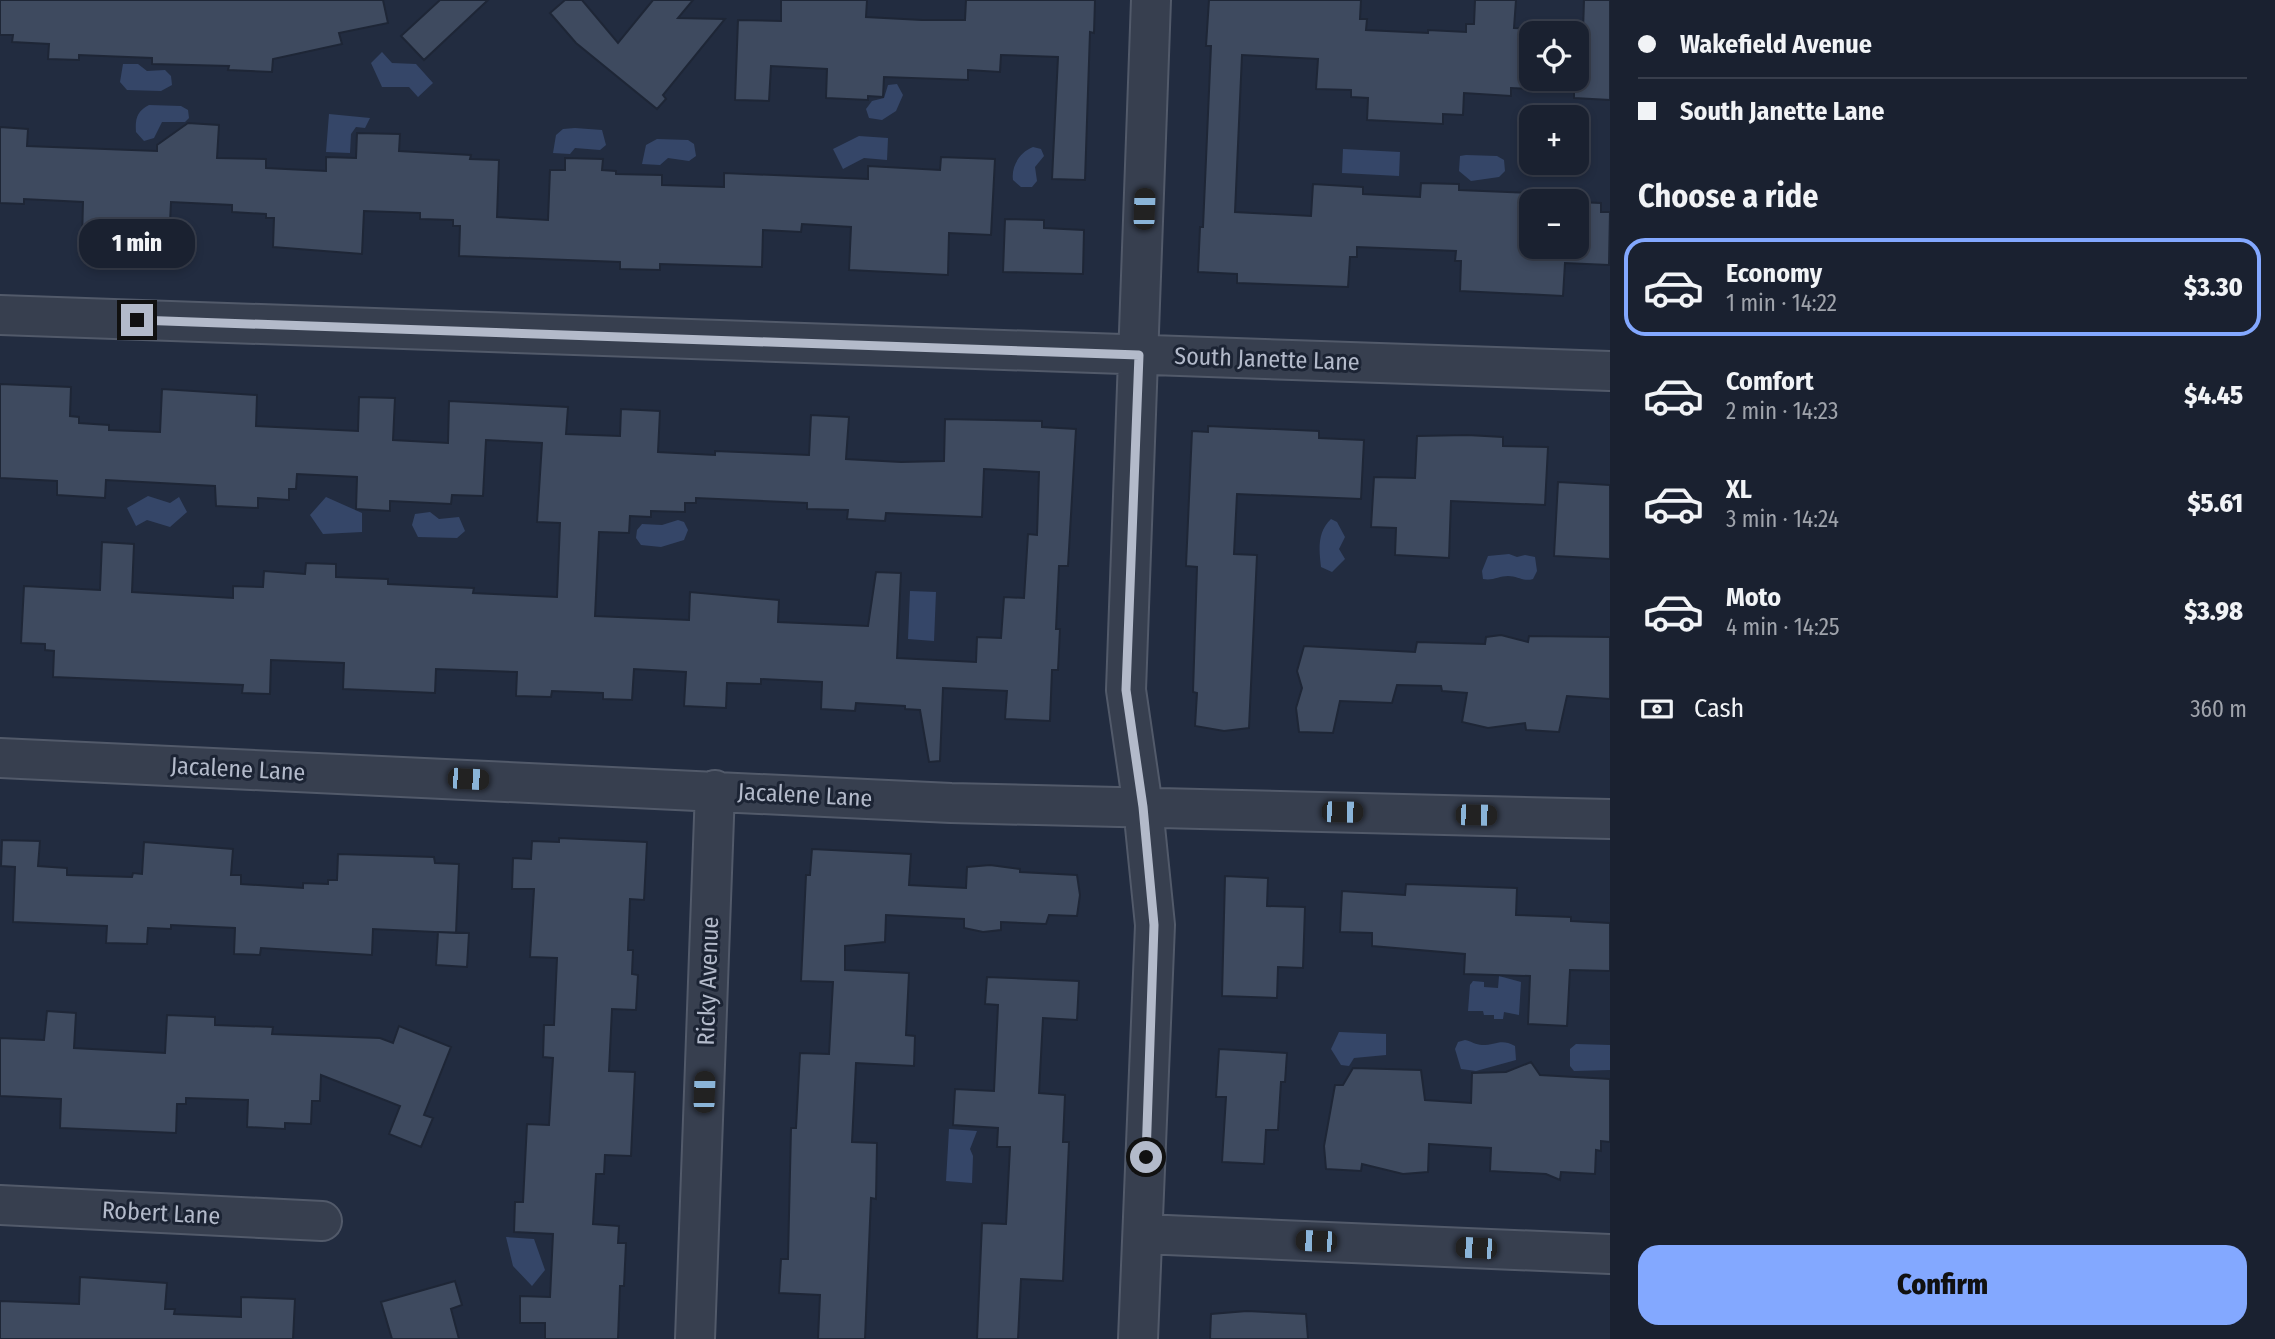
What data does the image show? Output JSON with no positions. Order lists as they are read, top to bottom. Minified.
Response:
{"streets":{"street":["South Janette Lane","Jacalene Lane","Ricky Avenue","Robert Lane"]},"crossings":[["Jacalene Lane","Ricky Avenue"]],"page":{"banner":["Wakefield Avenue","South Janette Lane"],"map_buttons":["+","−"],"heading":"Choose a ride","bubble":"1 min","list":[{"name":"Economy","note":"1 min · 14:22","value":"$3.30"},{"name":"Comfort","note":"2 min · 14:23","value":"$4.45"},{"name":"XL","note":"3 min · 14:24","value":"$5.61"},{"name":"Moto","note":"4 min · 14:25","value":"$3.98"}],"pay":["Cash","360 m"],"buttons":"Confirm"}}
